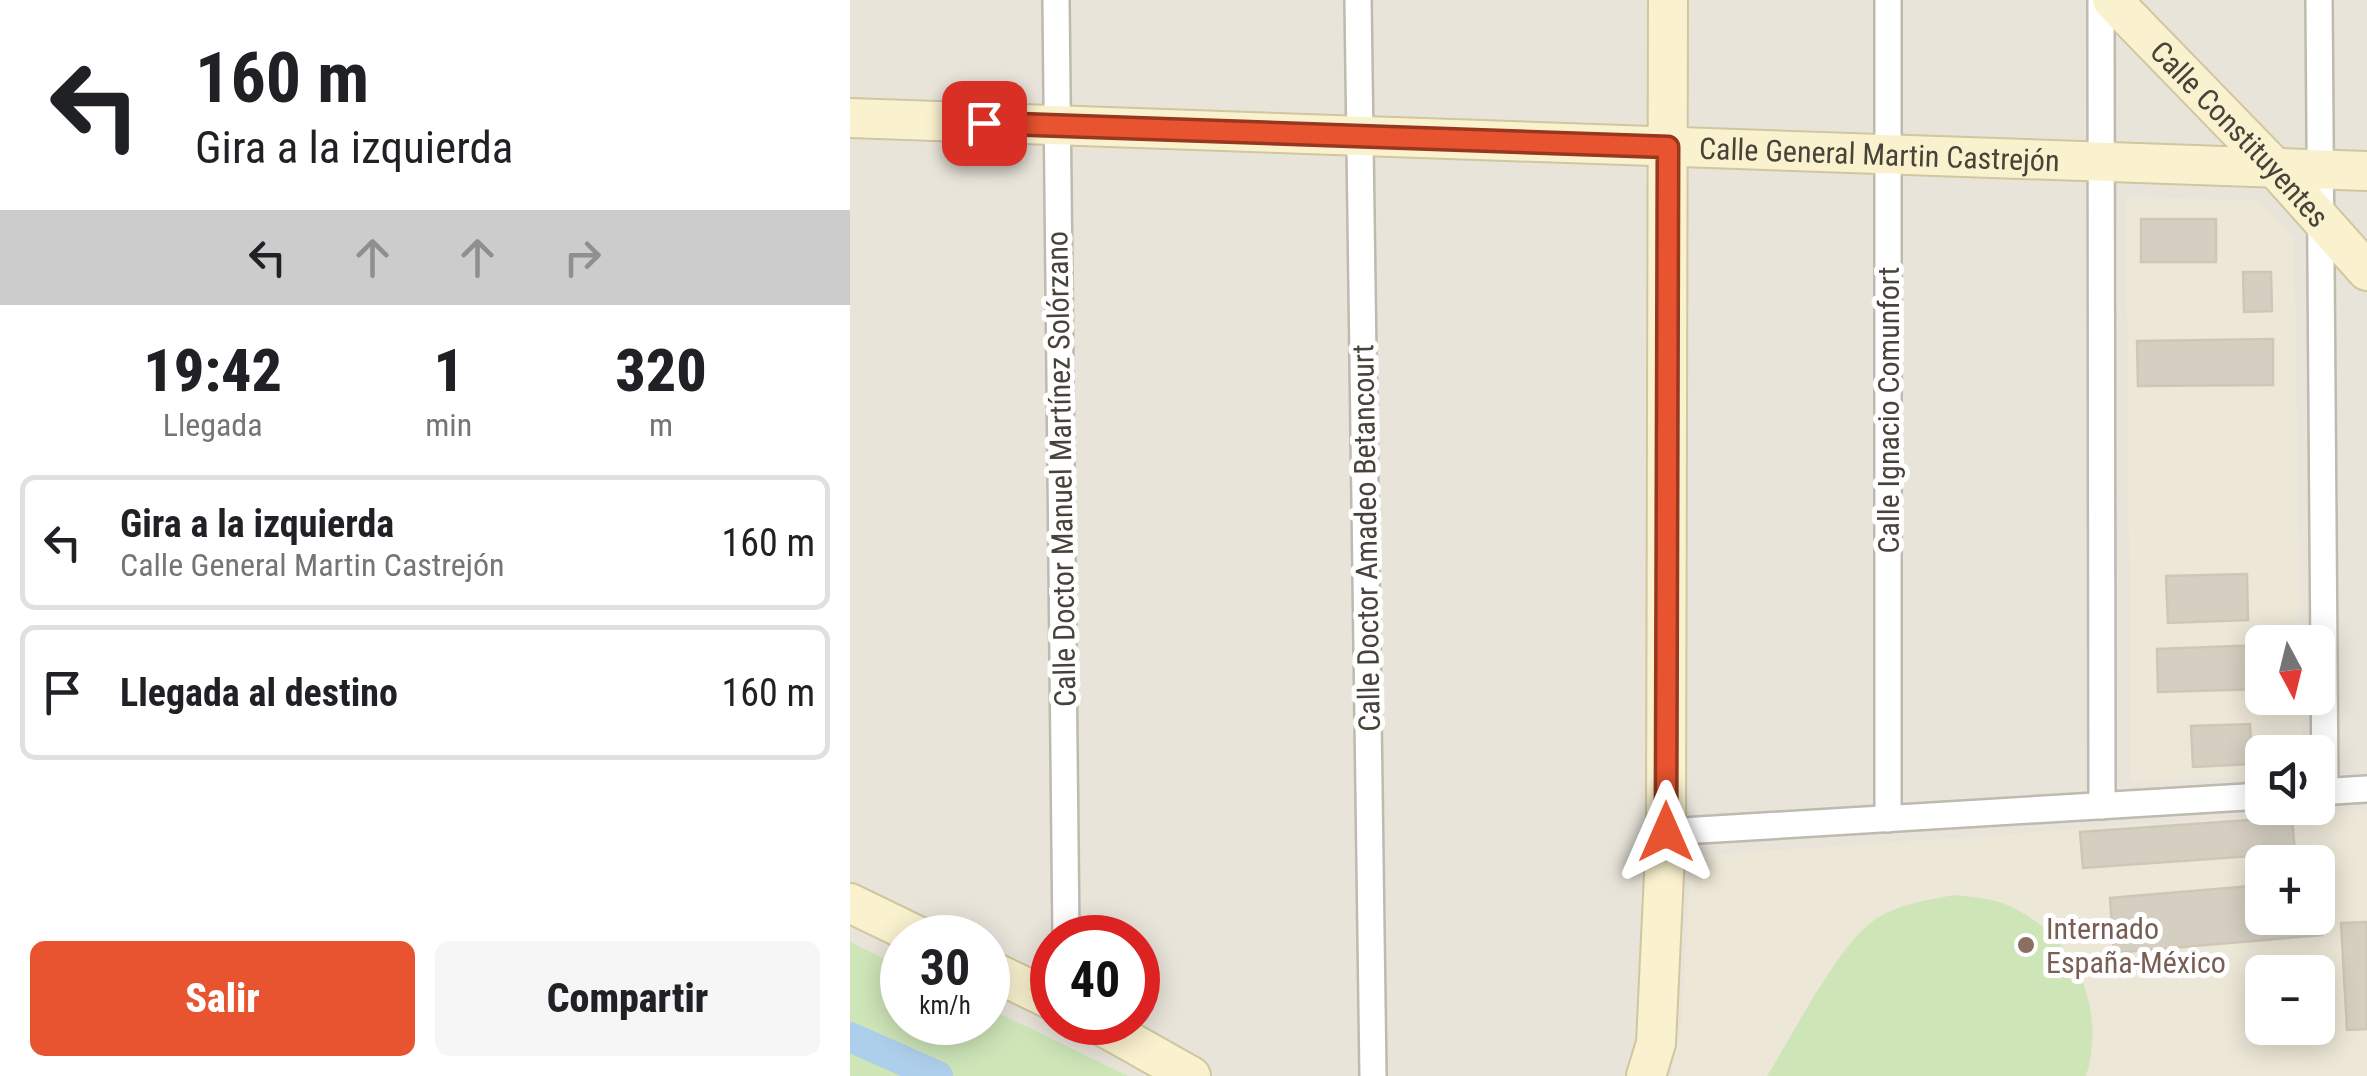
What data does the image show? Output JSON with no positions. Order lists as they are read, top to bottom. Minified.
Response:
{"streets":{"street":["Calle Constituyentes","Calle General Martin Castrejón","Calle Ignacio Comunfort","Calle Doctor Manuel Martínez Solórzano","Calle Doctor Amadeo Betancourt"]},"crossings":[["Calle Constituyentes","Calle General Martin Castrejón"],["Calle General Martin Castrejón","Calle Ignacio Comunfort"],["Calle General Martin Castrejón","Calle Doctor Manuel Martínez Solórzano"],["Calle General Martin Castrejón","Calle Doctor Amadeo Betancourt"]],"places":["Internado España-México"],"north":"bottom","page":{"turn":["160 m","Gira a la izquierda"],"eta":["19:42","Llegada","1","min","320","m"],"list":[{"name":"Gira a la izquierda","note":"Calle General Martin Castrejón","value":"160 m"},{"name":"Llegada al destino","value":"160 m"}],"map_buttons":["+","−"],"speed":"30 km/h","limit":"40","buttons":["Salir","Compartir"]}}
